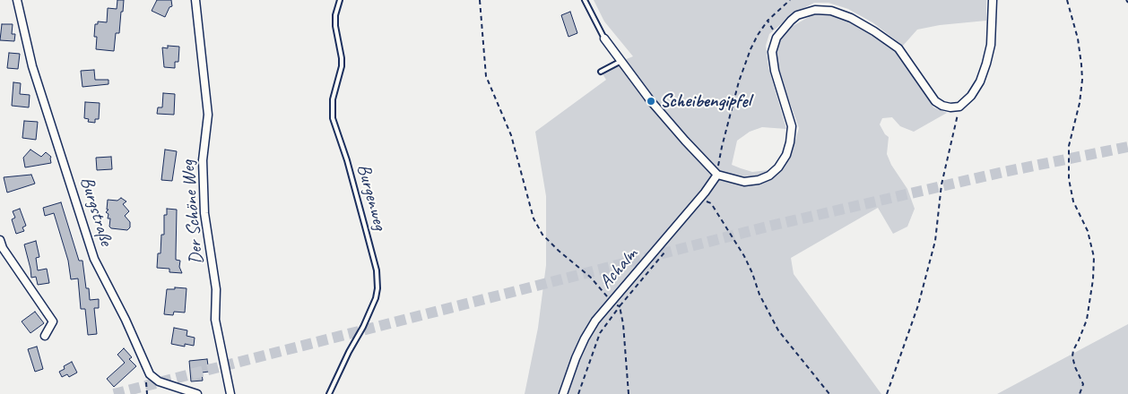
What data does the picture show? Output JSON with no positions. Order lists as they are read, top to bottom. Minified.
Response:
{"streets":{"street":["Burgstraße","Der Schöne Weg","Achalm"],"lane":["Burgenweg"]},"places":["Scheibengipfel"]}
